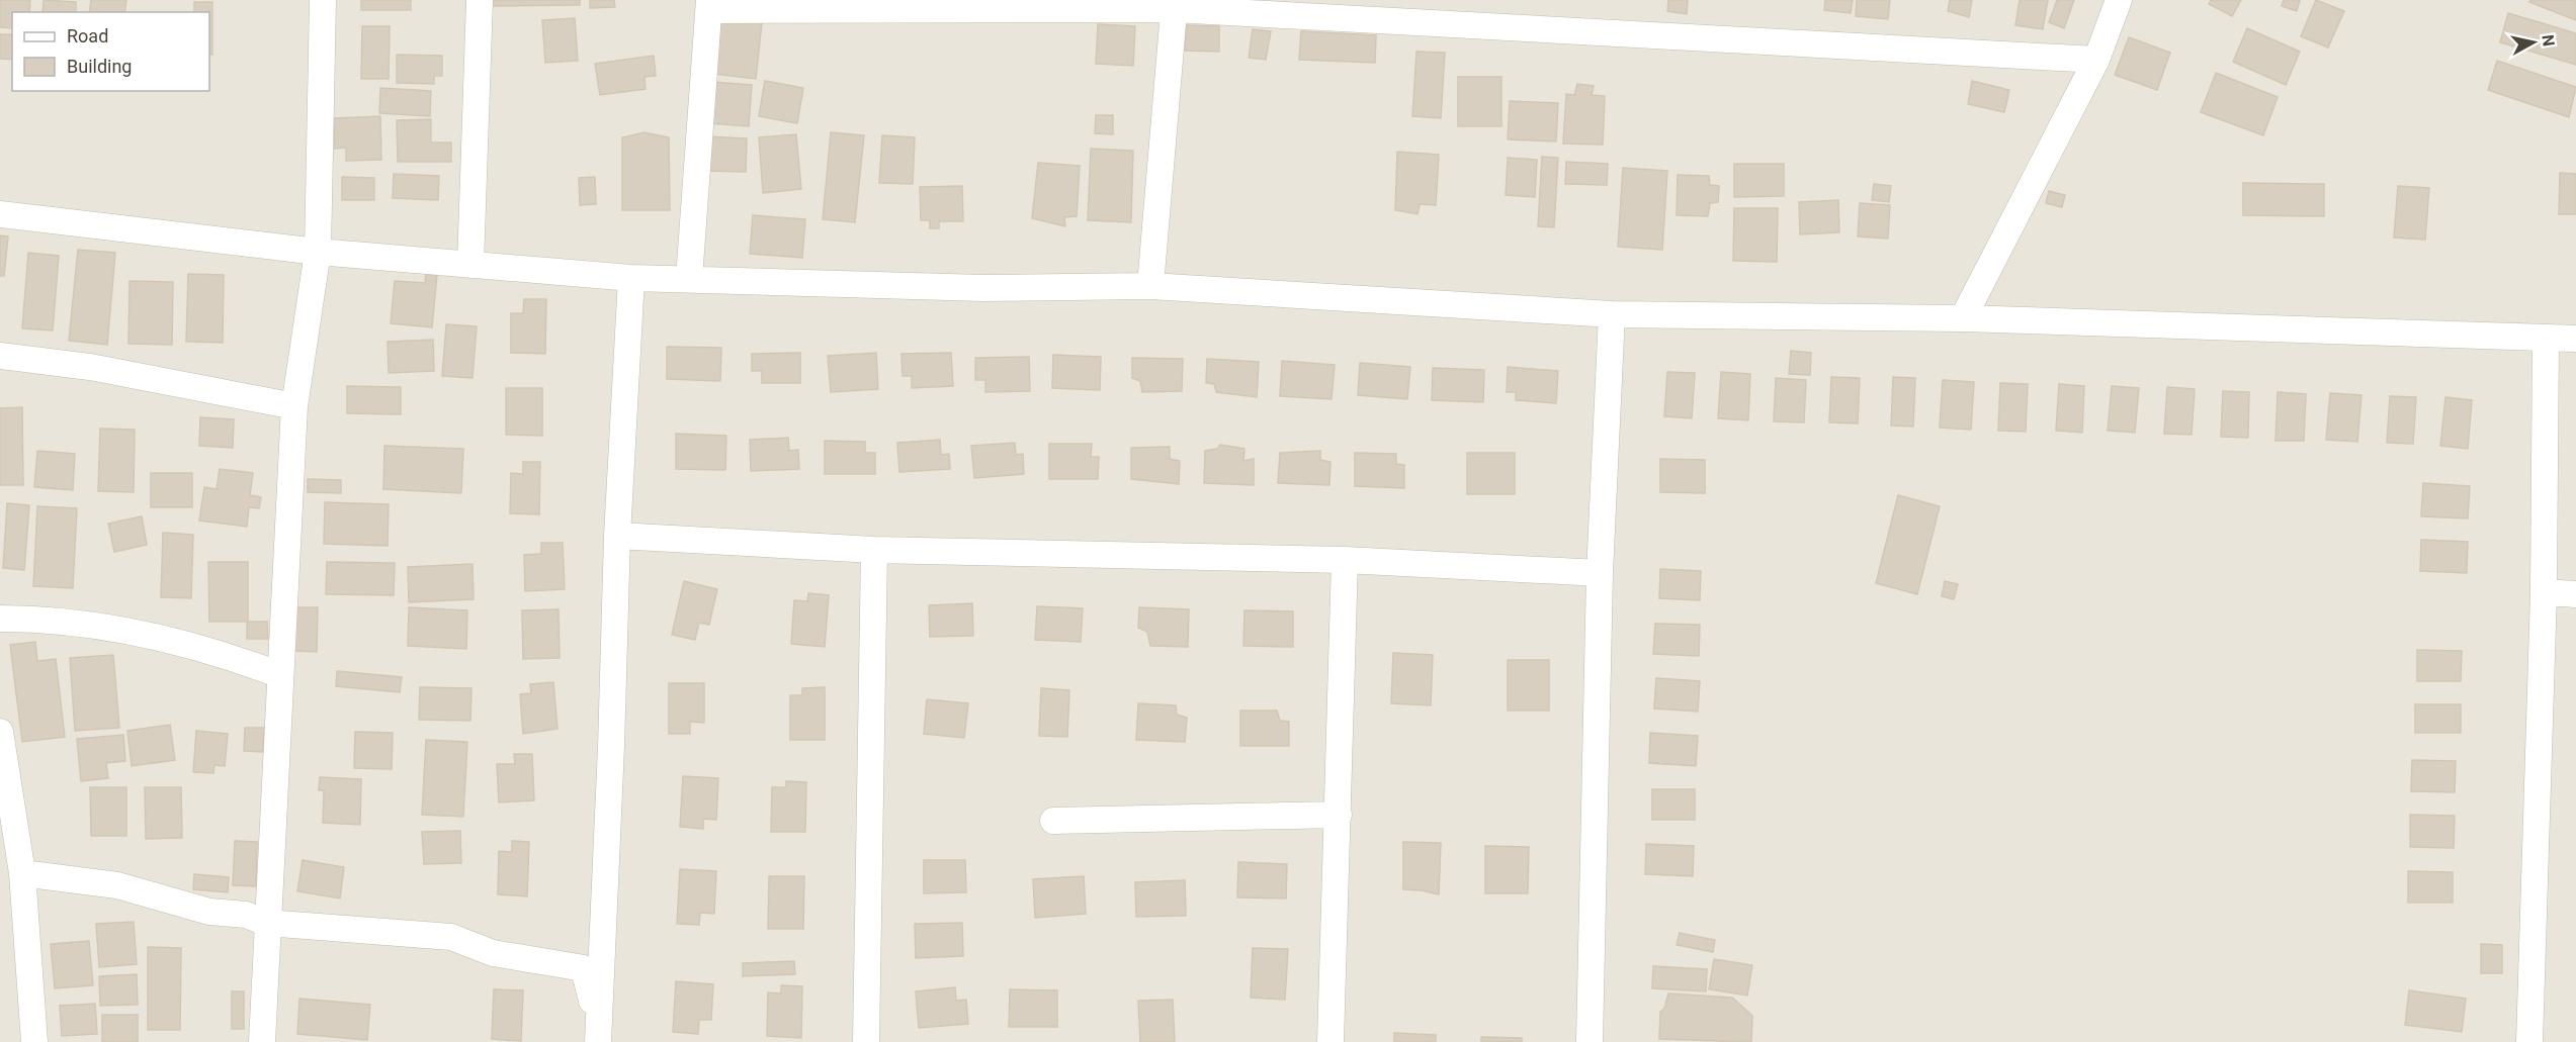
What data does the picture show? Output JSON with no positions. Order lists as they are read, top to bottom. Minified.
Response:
{"legend":["Road","Building"],"north":"right"}
